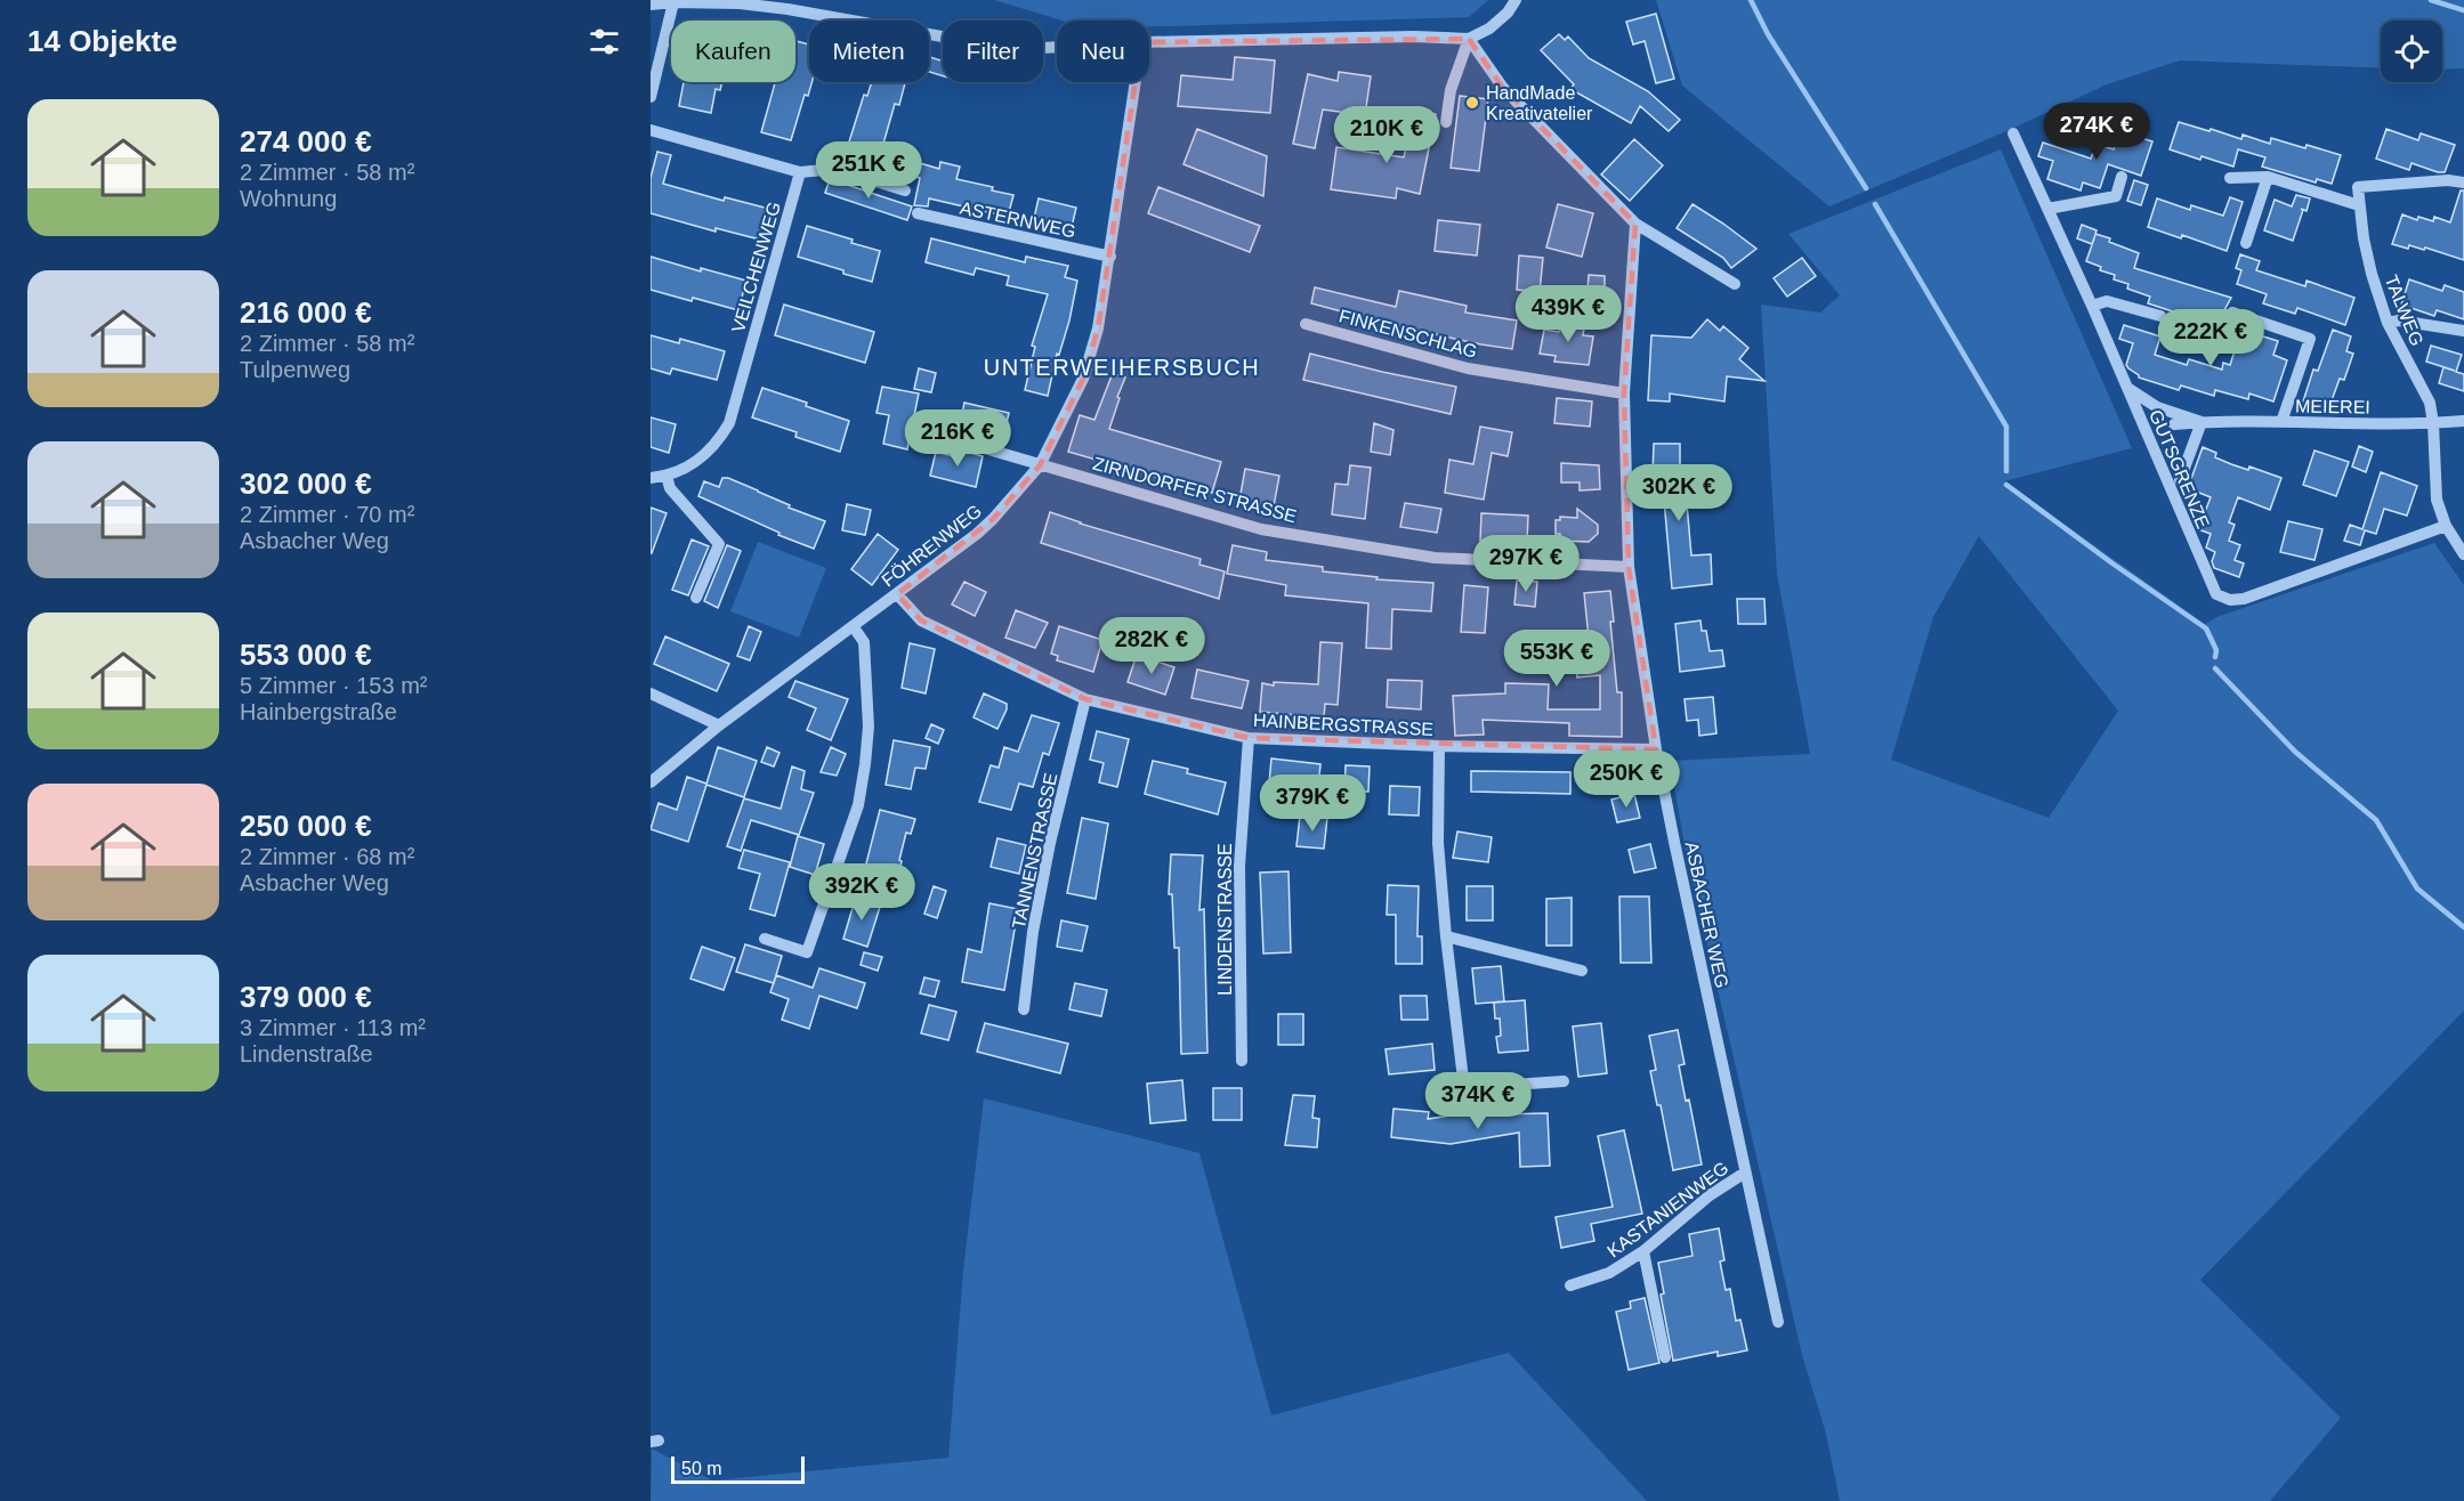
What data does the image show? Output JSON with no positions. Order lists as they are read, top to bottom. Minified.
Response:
{"streets":{"street":["ASTERNWEG","VEILCHENWEG","TALWEG","FINKENSCHLAG","MEIEREI","GUTSGRENZE","ZIRNDORFER STRASSE","FÖHRENWEG","HAINBERGSTRASSE","TANNENSTRASSE","ASBACHER WEG","LINDENSTRASSE","KASTANIENWEG"]},"crossings":[["ASTERNWEG","FÖHRENWEG"],["TALWEG","MEIEREI"],["TALWEG","GUTSGRENZE"],["FINKENSCHLAG","ASBACHER WEG"],["MEIEREI","GUTSGRENZE"],["ZIRNDORFER STRASSE","FÖHRENWEG"],["ZIRNDORFER STRASSE","ASBACHER WEG"],["FÖHRENWEG","HAINBERGSTRASSE"],["HAINBERGSTRASSE","TANNENSTRASSE"],["HAINBERGSTRASSE","ASBACHER WEG"],["HAINBERGSTRASSE","LINDENSTRASSE"],["ASBACHER WEG","KASTANIENWEG"]],"districts":["UNTERWEIHERSBUCH"],"places":["HandMade Kreativatelier"],"scale_bar":"50 m","page":{"heading":"14 Objekte","chip":["Kaufen","Mieten","Filter","Neu"],"list":[{"name":"274 000 €","note":"2 Zimmer · 58 m² · Wohnung"},{"name":"216 000 €","note":"2 Zimmer · 58 m² · Tulpenweg"},{"name":"302 000 €","note":"2 Zimmer · 70 m² · Asbacher Weg"},{"name":"553 000 €","note":"5 Zimmer · 153 m² · Hainbergstraße"},{"name":"250 000 €","note":"2 Zimmer · 68 m² · Asbacher Weg"},{"name":"379 000 €","note":"3 Zimmer · 113 m² · Lindenstraße"}],"price":["274K €","210K €","251K €","439K €","222K €","216K €","302K €","297K €","282K €","553K €","250K €","379K €","392K €","374K €"],"scale":"50 m"}}
